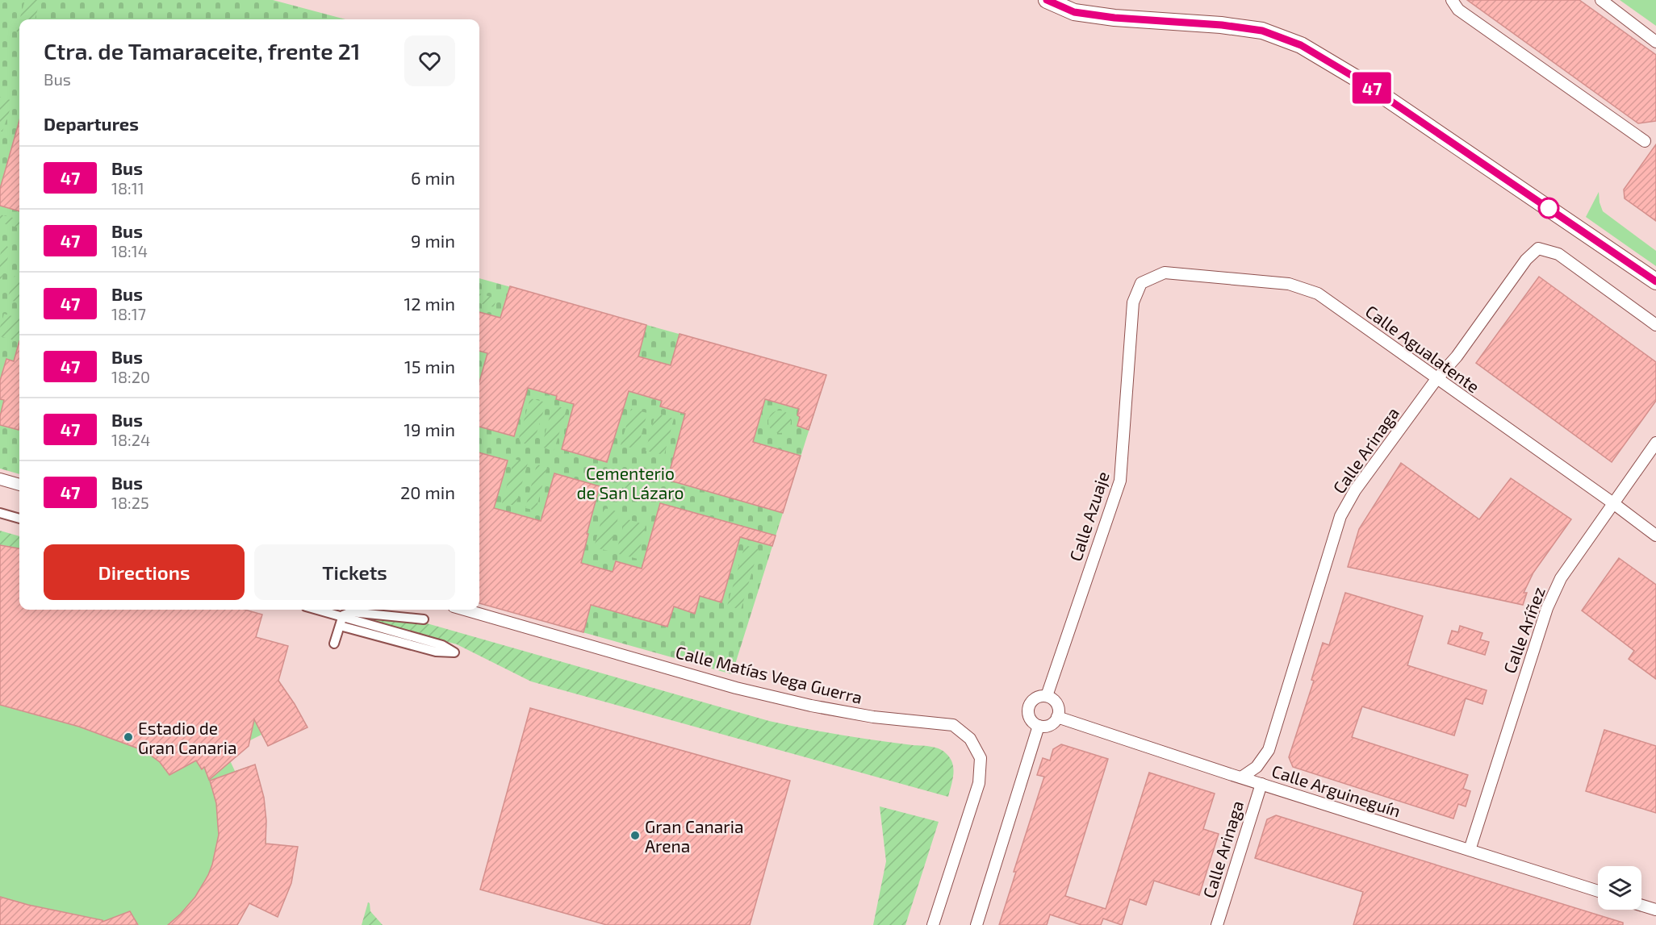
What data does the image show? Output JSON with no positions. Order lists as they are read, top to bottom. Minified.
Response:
{"streets":{"street":["Calle Agualatente","Calle Arinaga","Calle Azuaje","Calle Aríñez","Calle Matías Vega Guerra","Calle Arguineguín"]},"crossings":[["Calle Agualatente","Calle Arinaga"],["Calle Agualatente","Calle Azuaje"],["Calle Agualatente","Calle Aríñez"],["Calle Arinaga","Calle Arguineguín"],["Calle Azuaje","Calle Arguineguín"],["Calle Aríñez","Calle Arguineguín"]],"parks":["Cementerio de San Lázaro"],"places":["Estadio de Gran Canaria","Gran Canaria Arena"],"lines":["bus line 47"],"page":{"on_map":"47","heading":[["Ctra. de Tamaraceite, frente 21","Bus"],"Departures"],"list":[{"mark":"47","name":"Bus","note":"18:11","value":"6 min"},{"mark":"47","name":"Bus","note":"18:14","value":"9 min"},{"mark":"47","name":"Bus","note":"18:17","value":"12 min"},{"mark":"47","name":"Bus","note":"18:20","value":"15 min"},{"mark":"47","name":"Bus","note":"18:24","value":"19 min"},{"mark":"47","name":"Bus","note":"18:25","value":"20 min"}],"buttons":["Directions","Tickets"]}}
